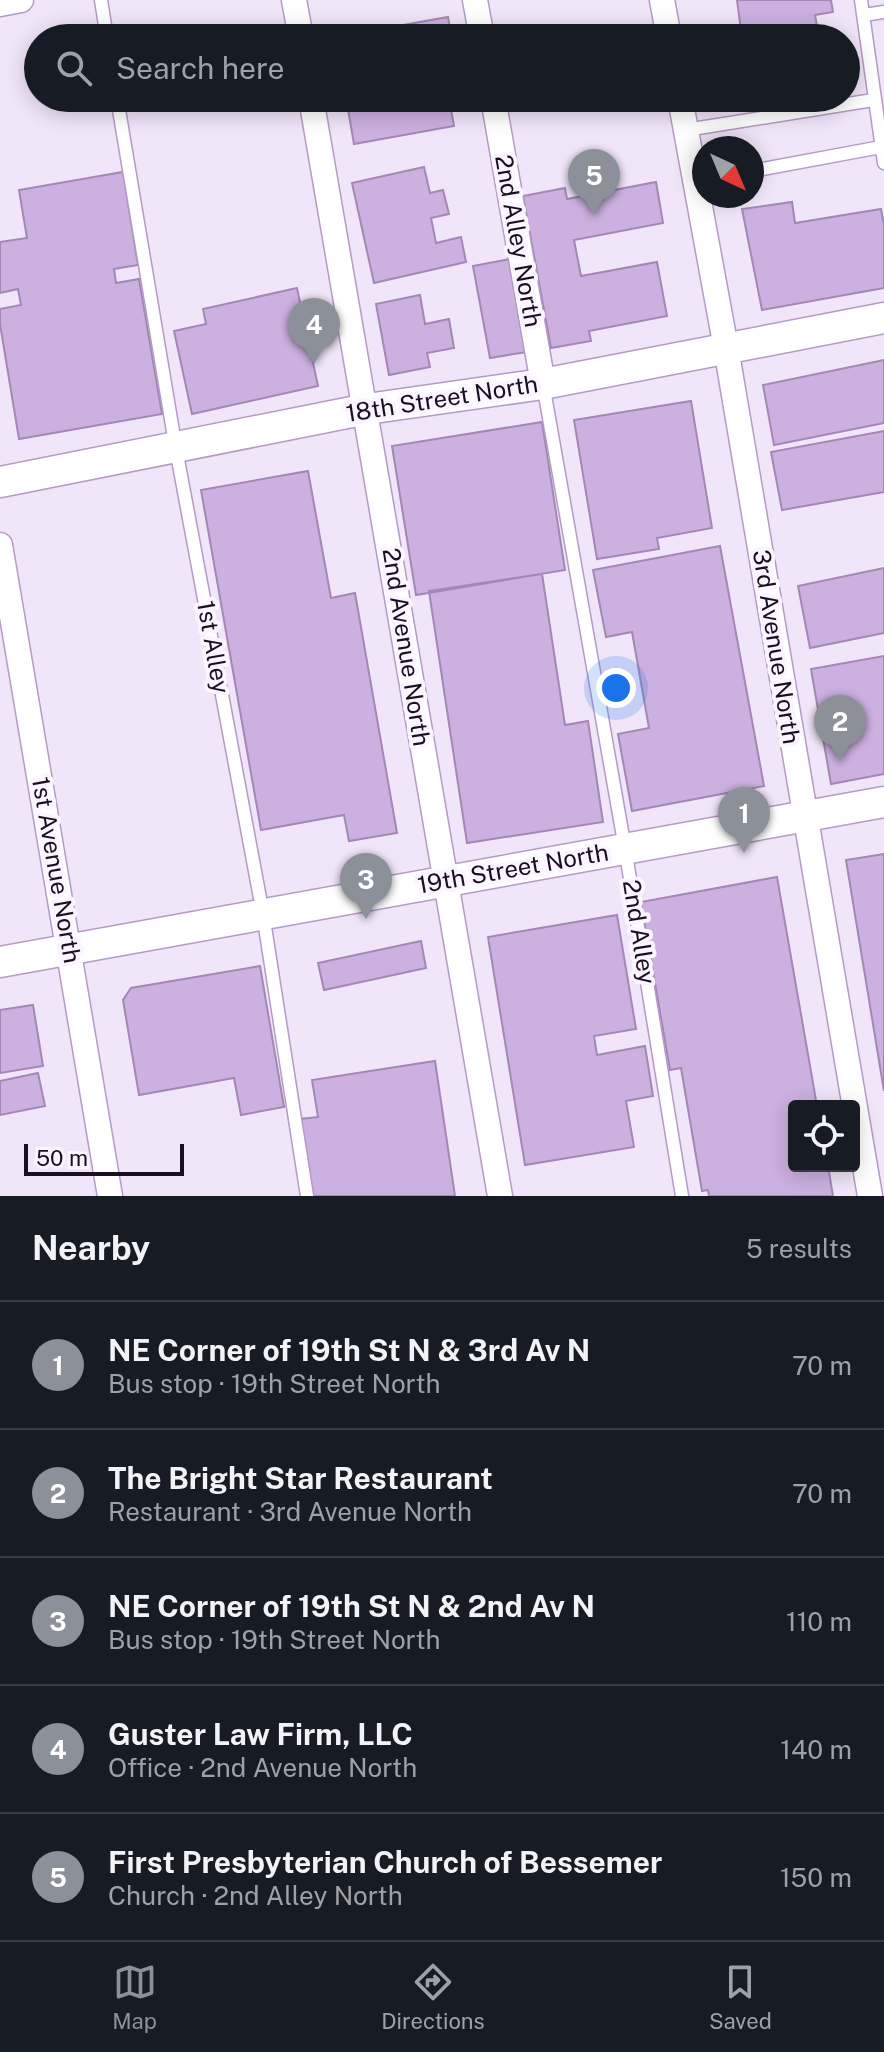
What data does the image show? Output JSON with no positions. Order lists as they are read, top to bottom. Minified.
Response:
{"streets":{"street":["2nd Alley North","18th Street North","2nd Avenue North","3rd Avenue North","19th Street North","1st Avenue North"],"lane":["1st Alley","2nd Alley"]},"crossings":[["2nd Alley North","18th Street North"],["2nd Alley North","2nd Alley"],["18th Street North","1st Alley"],["18th Street North","2nd Avenue North"],["18th Street North","3rd Avenue North"],["18th Street North","2nd Alley"],["1st Alley","19th Street North"],["2nd Avenue North","19th Street North"],["3rd Avenue North","19th Street North"],["19th Street North","1st Avenue North"],["19th Street North","2nd Alley"]],"scale_bar":"50 m","north":"bottom right","page":{"search":"Search here","pins":["5","4","2","1","3"],"scale":"50 m","heading":["Nearby","5 results"],"list":[{"mark":"1","name":"NE Corner of 19th St N & 3rd Av N","note":"Bus stop · 19th Street North","value":"70 m"},{"mark":"2","name":"The Bright Star Restaurant","note":"Restaurant · 3rd Avenue North","value":"70 m"},{"mark":"3","name":"NE Corner of 19th St N & 2nd Av N","note":"Bus stop · 19th Street North","value":"110 m"},{"mark":"4","name":"Guster Law Firm, LLC","note":"Office · 2nd Avenue North","value":"140 m"},{"mark":"5","name":"First Presbyterian Church of Bessemer","note":"Church · 2nd Alley North","value":"150 m"}],"nav":["Map","Directions","Saved"]}}
